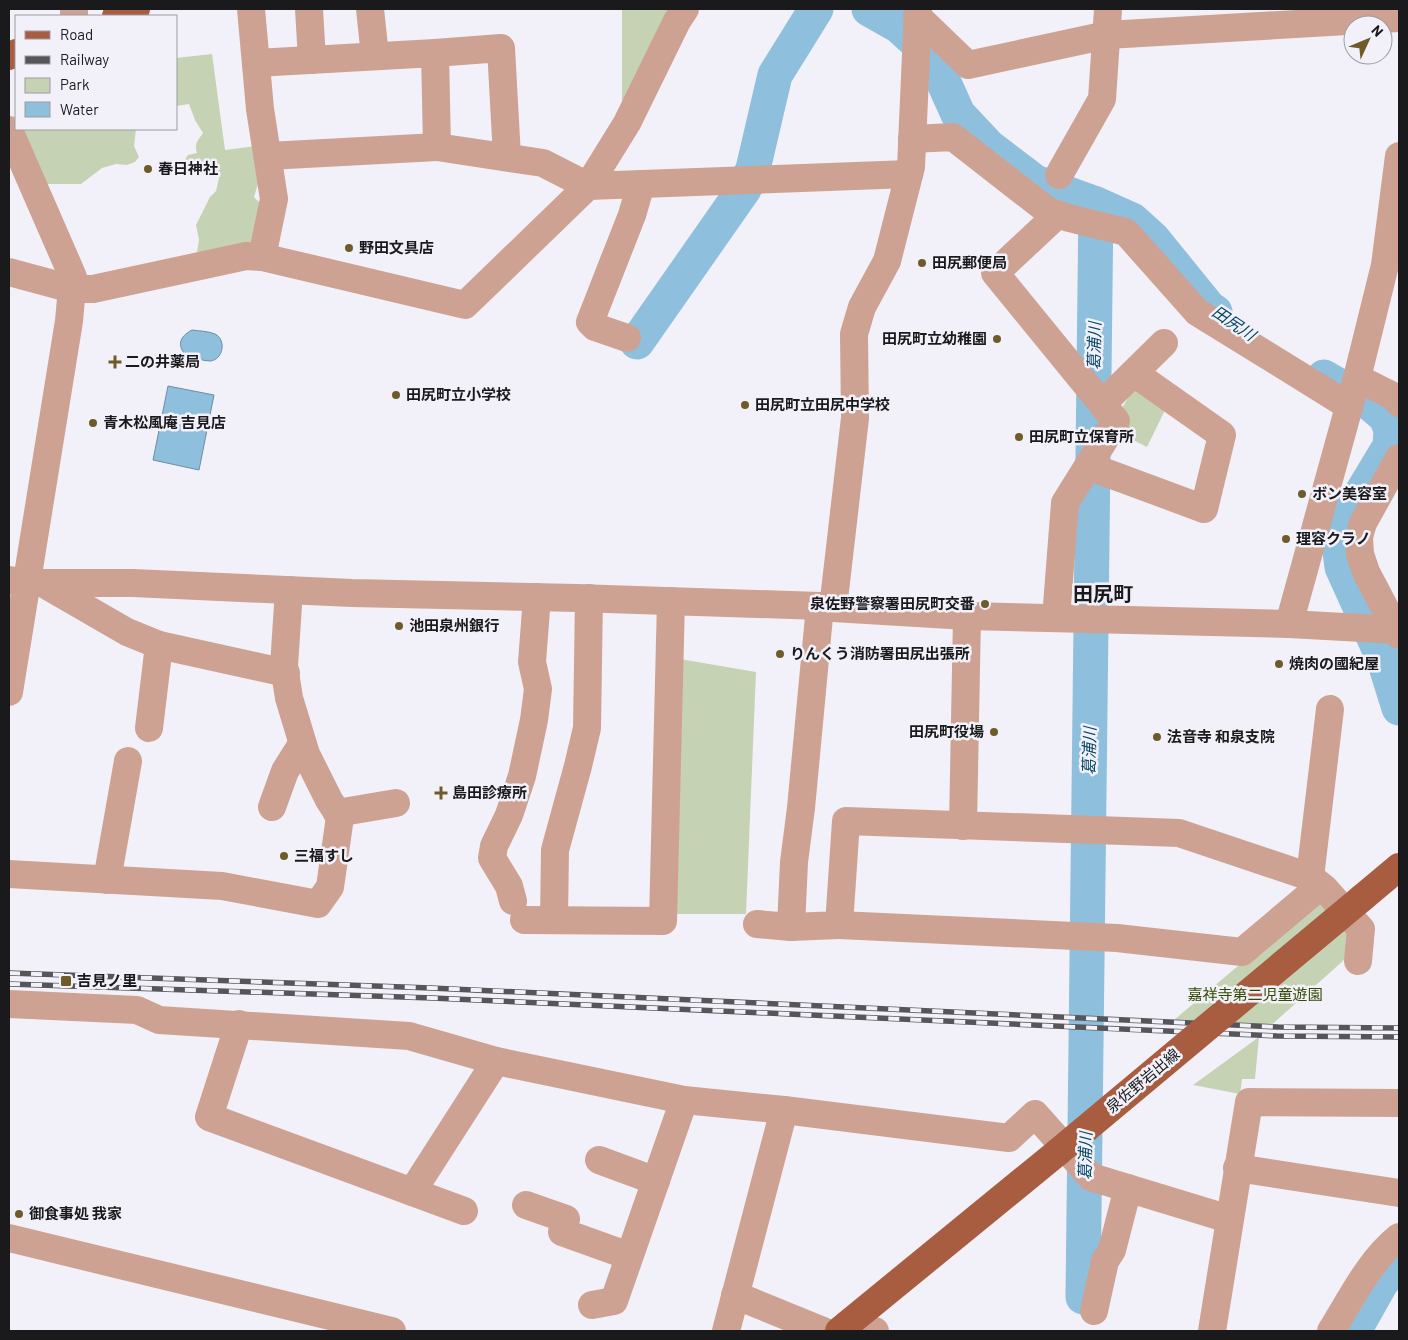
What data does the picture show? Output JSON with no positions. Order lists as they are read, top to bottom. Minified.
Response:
{"streets":{"main road":["泉佐野岩出線"]},"districts":["田尻町"],"water":["田尻川","葛浦川"],"parks":["嘉祥寺第二児童遊園"],"places":{"other":["春日神社","野田文具店","田尻郵便局","田尻町立幼稚園","田尻町立小学校","田尻町立田尻中学校","青木松風庵 吉見店","田尻町立保育所","ボン美容室","理容クラノ","泉佐野警察署田尻町交番","池田泉州銀行","りんくう消防署田尻出張所","焼肉の國紀屋","田尻町役場","法音寺 和泉支院","三福すし","御食事処 我家"],"health":["二の井薬局","島田診療所"],"transit":["吉見ノ里"]},"legend":["Road","Railway","Park","Water"],"north":"top right"}
